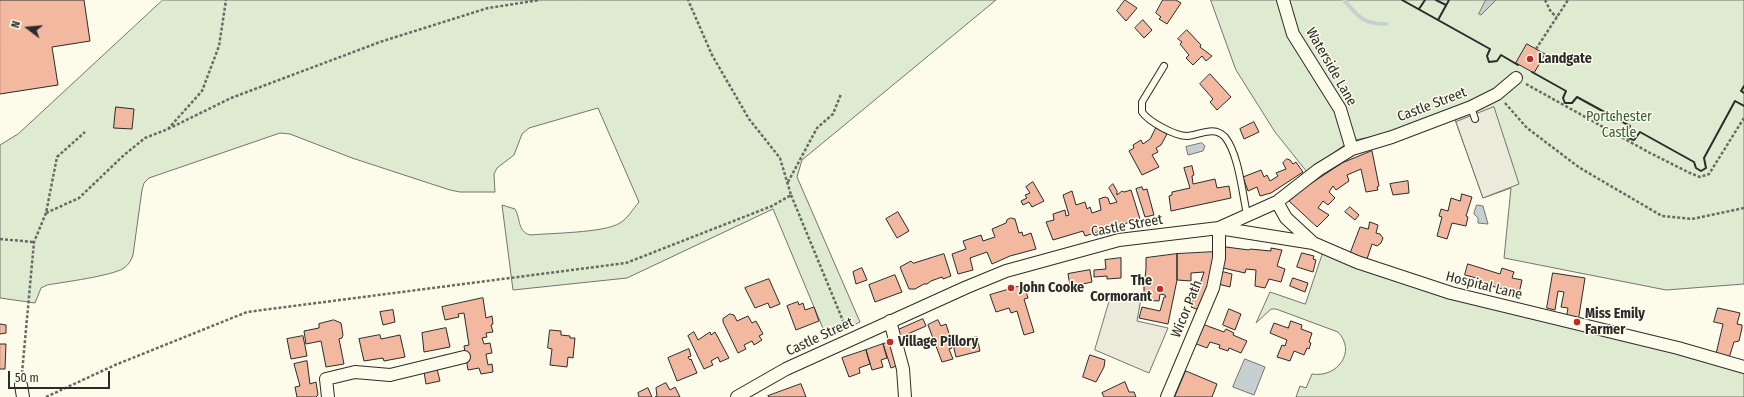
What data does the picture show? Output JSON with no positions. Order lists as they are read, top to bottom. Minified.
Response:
{"streets":{"street":["Waterside Lane","Castle Street","Hospital Lane","Wicor Path"]},"crossings":[["Waterside Lane","Castle Street"],["Castle Street","Hospital Lane"],["Castle Street","Wicor Path"],["Hospital Lane","Wicor Path"]],"parks":["Portchester Castle"],"places":["Landgate","John Cooke","The Cormorant","Miss Emily Farmer","Village Pillory"],"scale_bar":"50 m","north":"left"}
